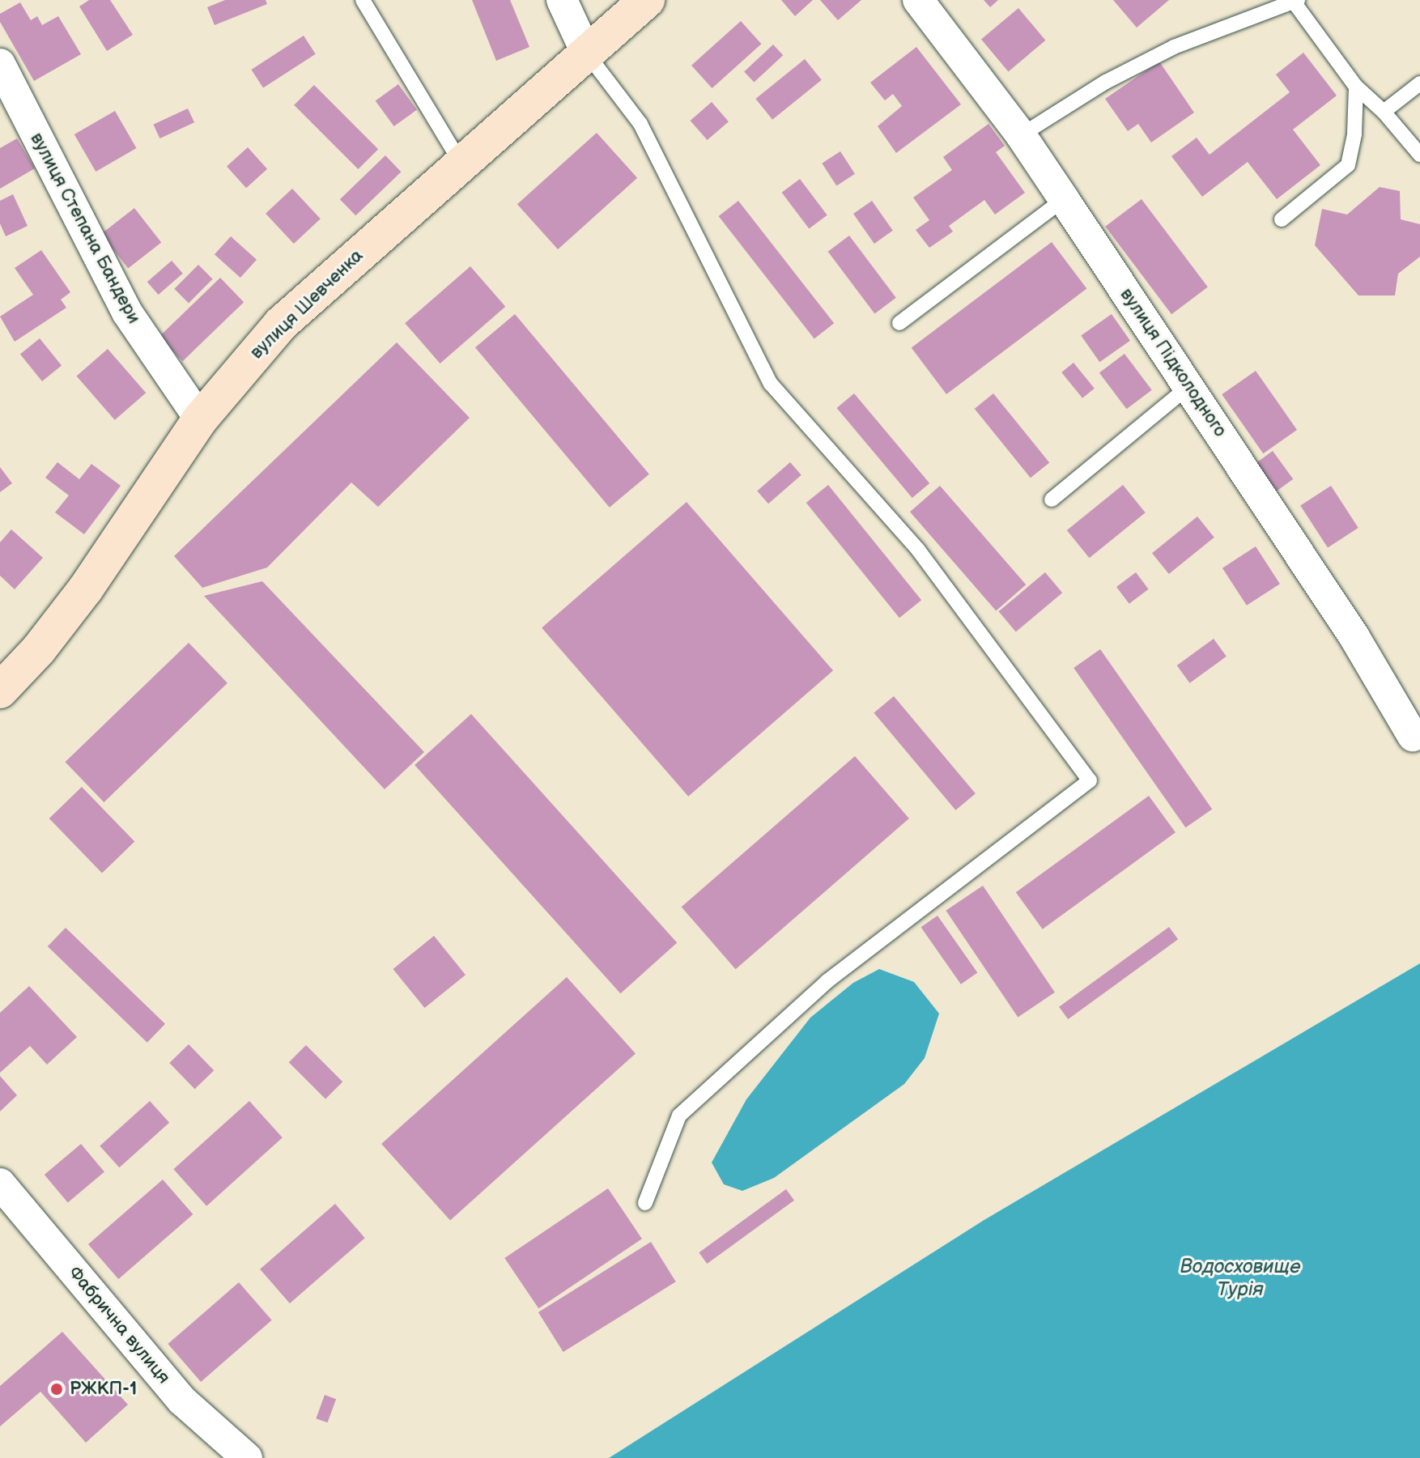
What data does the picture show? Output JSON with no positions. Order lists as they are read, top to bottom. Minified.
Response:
{"streets":{"street":["вулиця Степана Бандери","вулиця Шевченка","вулиця Підколодного","Фабрична вулиця"]},"crossings":[["вулиця Степана Бандери","вулиця Шевченка"]],"water":["Водосховище Турія"],"places":["РЖКП-1"]}
